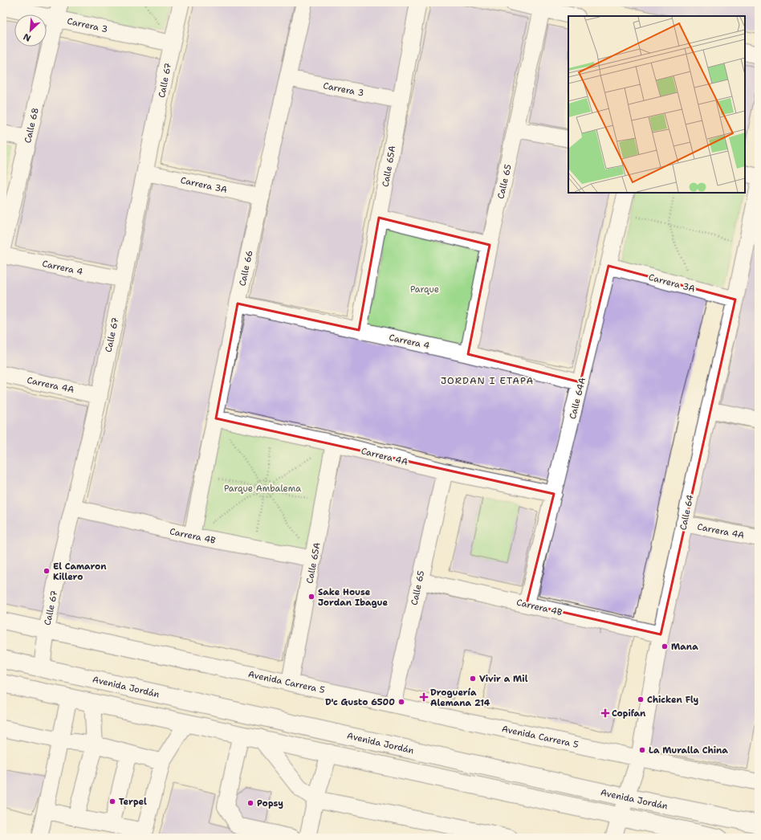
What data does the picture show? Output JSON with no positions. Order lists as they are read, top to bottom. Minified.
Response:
{"streets":{"main road":["Avenida Jordán"],"street":["Carrera 3","Calle 67","Calle 68","Calle 65A","Calle 65","Carrera 3A","Carrera 4","Calle 66","Carrera 4A","Calle 64A","Calle 64","Carrera 4B","Avenida Carrera 5"]},"crossings":[["Carrera 3","Calle 67"],["Carrera 3","Calle 68"],["Carrera 3","Calle 65A"],["Carrera 3","Calle 66"],["Calle 67","Carrera 3A"],["Calle 67","Carrera 4"],["Calle 67","Carrera 4A"],["Calle 67","Carrera 4B"],["Calle 67","Avenida Carrera 5"],["Calle 67","Avenida Jordán"],["Calle 65A","Carrera 4"],["Calle 65A","Carrera 4A"],["Calle 65A","Carrera 4B"],["Calle 65A","Avenida Carrera 5"],["Calle 65","Carrera 4"],["Calle 65","Carrera 4A"],["Calle 65","Carrera 4B"],["Calle 65","Avenida Carrera 5"],["Carrera 3A","Calle 66"],["Carrera 3A","Calle 64A"],["Carrera 3A","Calle 64"],["Carrera 4","Calle 66"],["Carrera 4","Calle 64A"],["Calle 66","Carrera 4A"],["Calle 66","Carrera 4B"],["Carrera 4A","Calle 64A"],["Carrera 4A","Calle 64"],["Calle 64A","Carrera 4B"],["Calle 64","Carrera 4B"],["Calle 64","Avenida Carrera 5"],["Calle 64","Avenida Jordán"]],"districts":["JORDAN I ETAPA"],"parks":["Parque","Parque Ambalema"],"places":{"other":["El Camaron Killero","Sake House Jordan Ibague","Mana","Vivir a Mil","Chicken Fly","D'c Gusto 6500","La Muralla China","Terpel","Popsy"],"health":["Droguería Alemana 214","Copifan"]},"north":"bottom left"}
